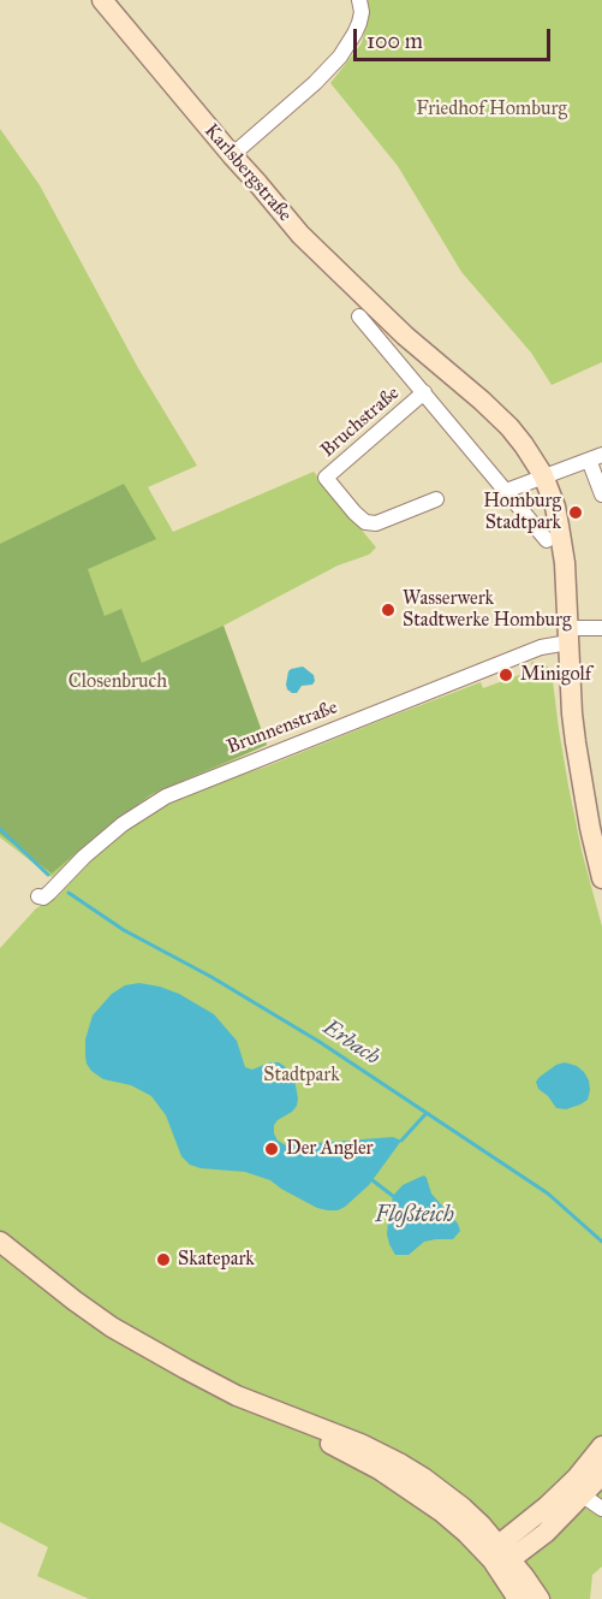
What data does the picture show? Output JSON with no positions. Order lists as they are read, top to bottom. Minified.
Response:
{"streets":{"main road":["Karlsbergstraße"],"street":["Bruchstraße","Brunnenstraße"]},"crossings":[["Karlsbergstraße","Brunnenstraße"]],"water":["Erbach","Floßteich"],"parks":["Friedhof Homburg","Closenbruch","Stadtpark"],"places":["Homburg Stadtpark","Wasserwerk Stadtwerke Homburg","Minigolf","Der Angler","Skatepark"],"scale_bar":"100 m"}
